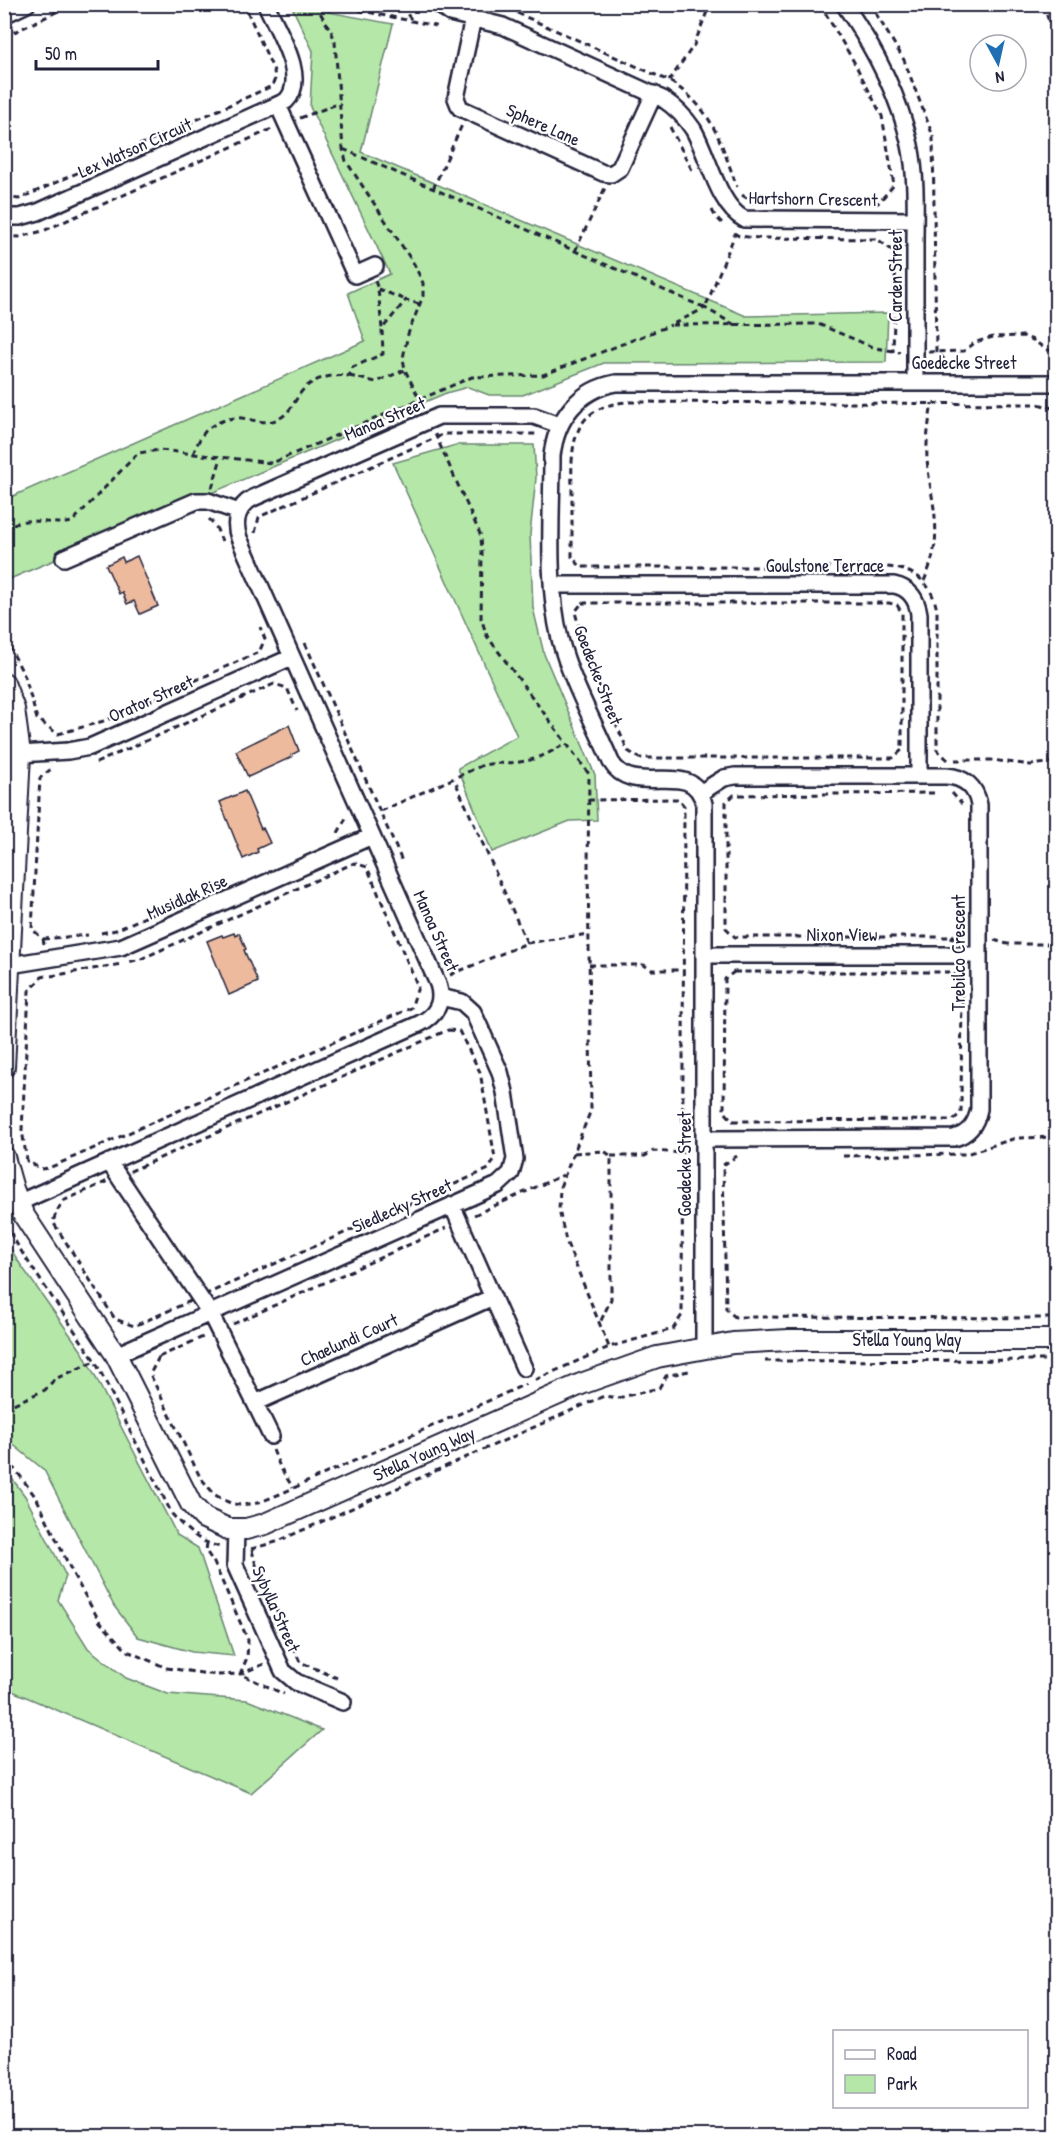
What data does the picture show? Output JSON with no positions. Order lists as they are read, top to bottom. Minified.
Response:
{"streets":{"street":["Sphere Lane","Lex Watson Circuit","Hartshorn Crescent","Carden Street","Goedecke Street","Manoa Street","Goulstone Terrace","Orator Street","Musidlak Rise","Nixon View","Trebilco Crescent","Siedlecky Street","Chaelundi Court","Stella Young Way","Sybylla Street"]},"crossings":[["Hartshorn Crescent","Carden Street"],["Carden Street","Goedecke Street"],["Goedecke Street","Manoa Street"],["Goedecke Street","Goulstone Terrace"],["Goedecke Street","Nixon View"],["Goedecke Street","Trebilco Crescent"],["Goedecke Street","Stella Young Way"],["Manoa Street","Orator Street"],["Manoa Street","Musidlak Rise"],["Manoa Street","Siedlecky Street"],["Manoa Street","Stella Young Way"],["Goulstone Terrace","Trebilco Crescent"],["Nixon View","Trebilco Crescent"],["Siedlecky Street","Stella Young Way"],["Stella Young Way","Sybylla Street"]],"legend":["Road","Park"],"scale_bar":"50 m","north":"bottom"}
